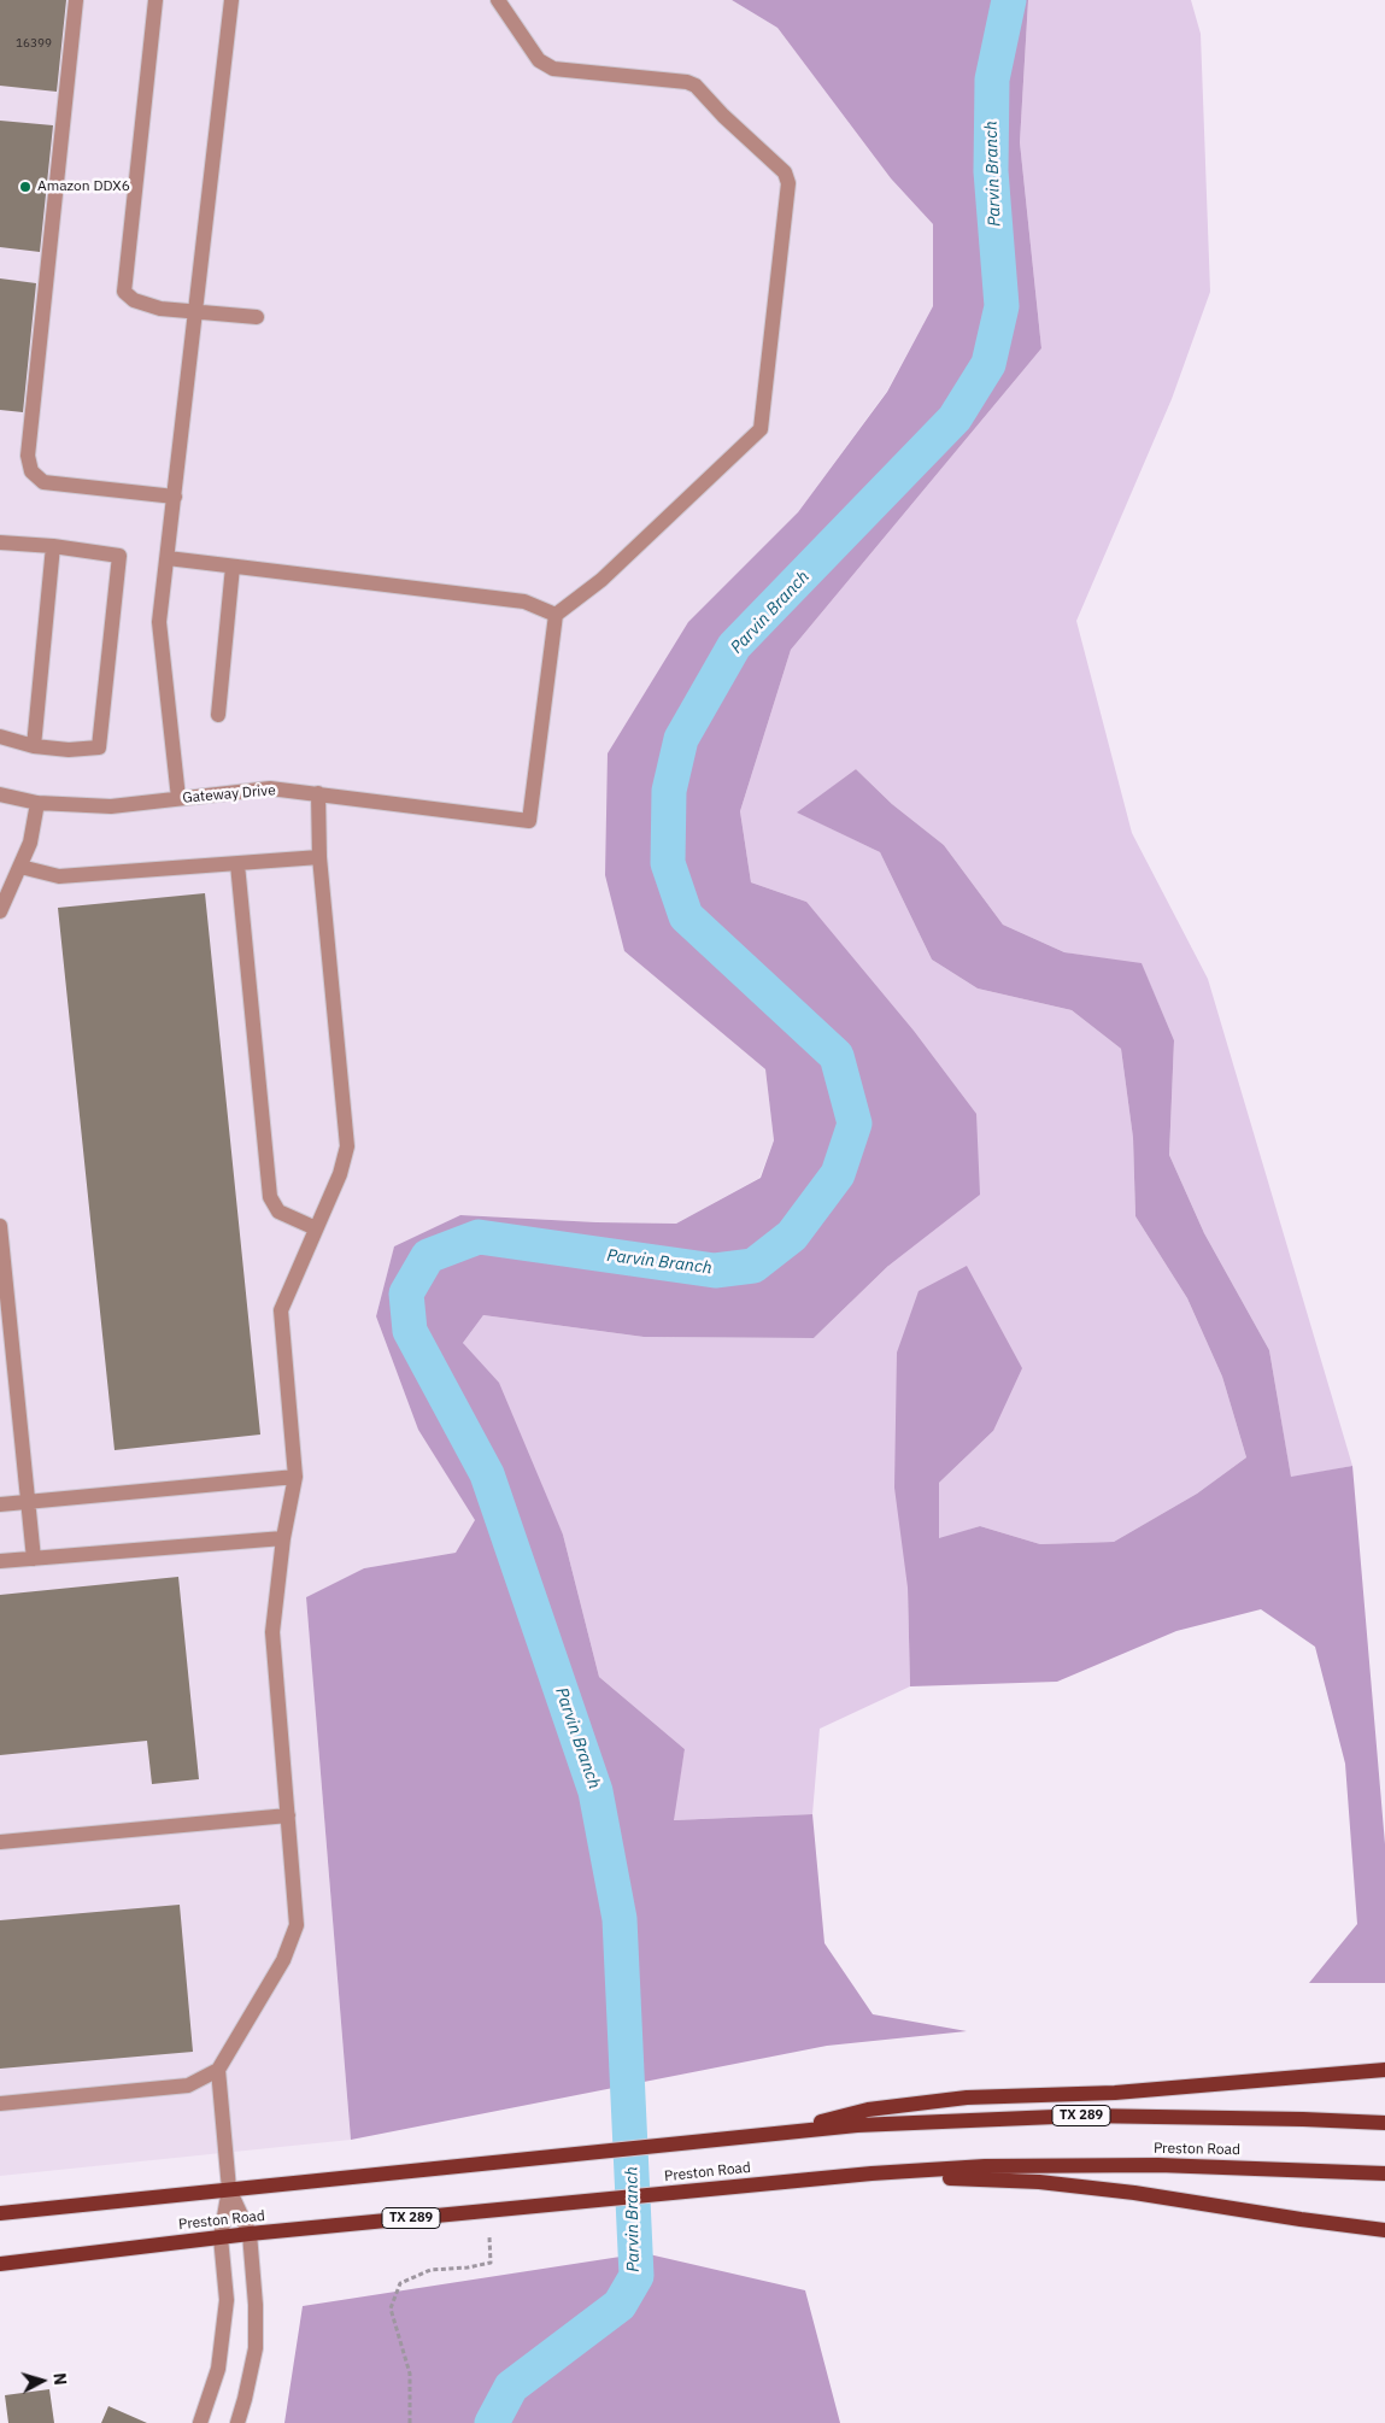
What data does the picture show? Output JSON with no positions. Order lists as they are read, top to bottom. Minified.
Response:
{"streets":{"main road":["TX 289","Preston Road"],"street":["Gateway Drive"]},"water":["Parvin Branch"],"places":["Amazon DDX6"],"house_numbers":["16399"],"north":"right"}
